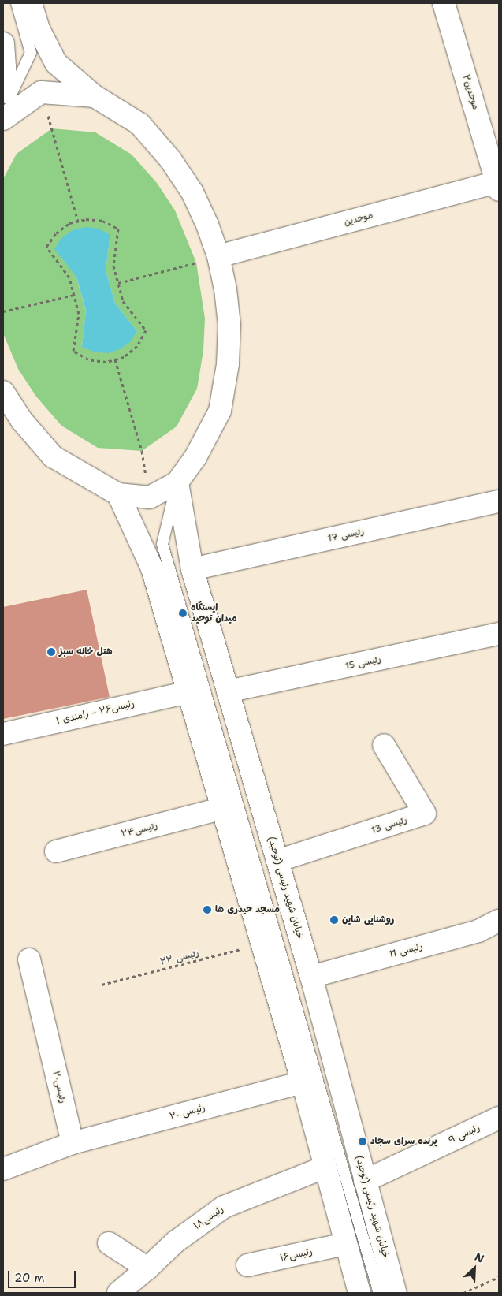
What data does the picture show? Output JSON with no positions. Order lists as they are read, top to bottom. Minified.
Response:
{"streets":{"street":["موحدین۲","موحدین","رئیسی 17","رئیسی 15","رئیسی۲۶ - رامندی ۱","رئیسی 13","رئیسی۲۴","خیابان شهید رئیسی (توحید)","رئیسی 11","رئیسی۲۰","رئیسی ۲۰","رئیسی 9","رئیسی۱۸","رئیسی۱۶"],"path":["رئیسی ۲۲"]},"crossings":[["موحدین۲","موحدین"],["رئیسی 17","خیابان شهید رئیسی (توحید)"],["رئیسی 15","خیابان شهید رئیسی (توحید)"],["رئیسی 13","خیابان شهید رئیسی (توحید)"],["خیابان شهید رئیسی (توحید)","رئیسی 11"],["خیابان شهید رئیسی (توحید)","رئیسی 9"],["رئیسی۲۰","رئیسی ۲۰"]],"places":["ایستگاه میدان توحید","هتل خانه سبز","مسجد حیدری ها","روشنایی شاین","پرنده سرای سجاد"],"scale_bar":"20 m","north":"top right"}
